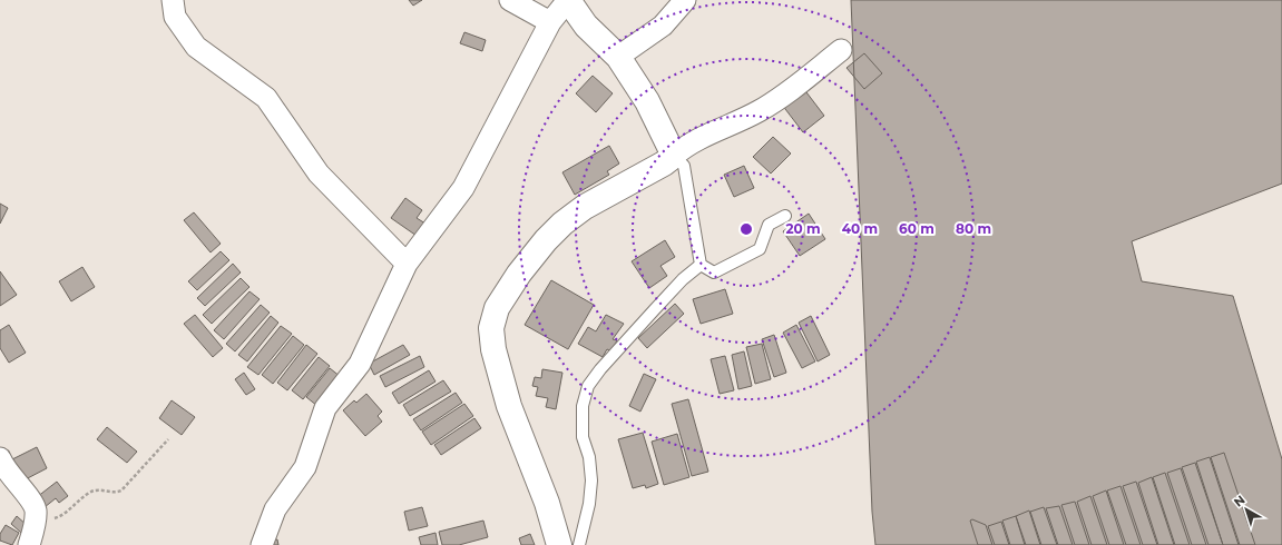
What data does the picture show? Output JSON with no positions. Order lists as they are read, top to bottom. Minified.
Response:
{"north":"top left","rings":["20 m","40 m","60 m","80 m"]}
